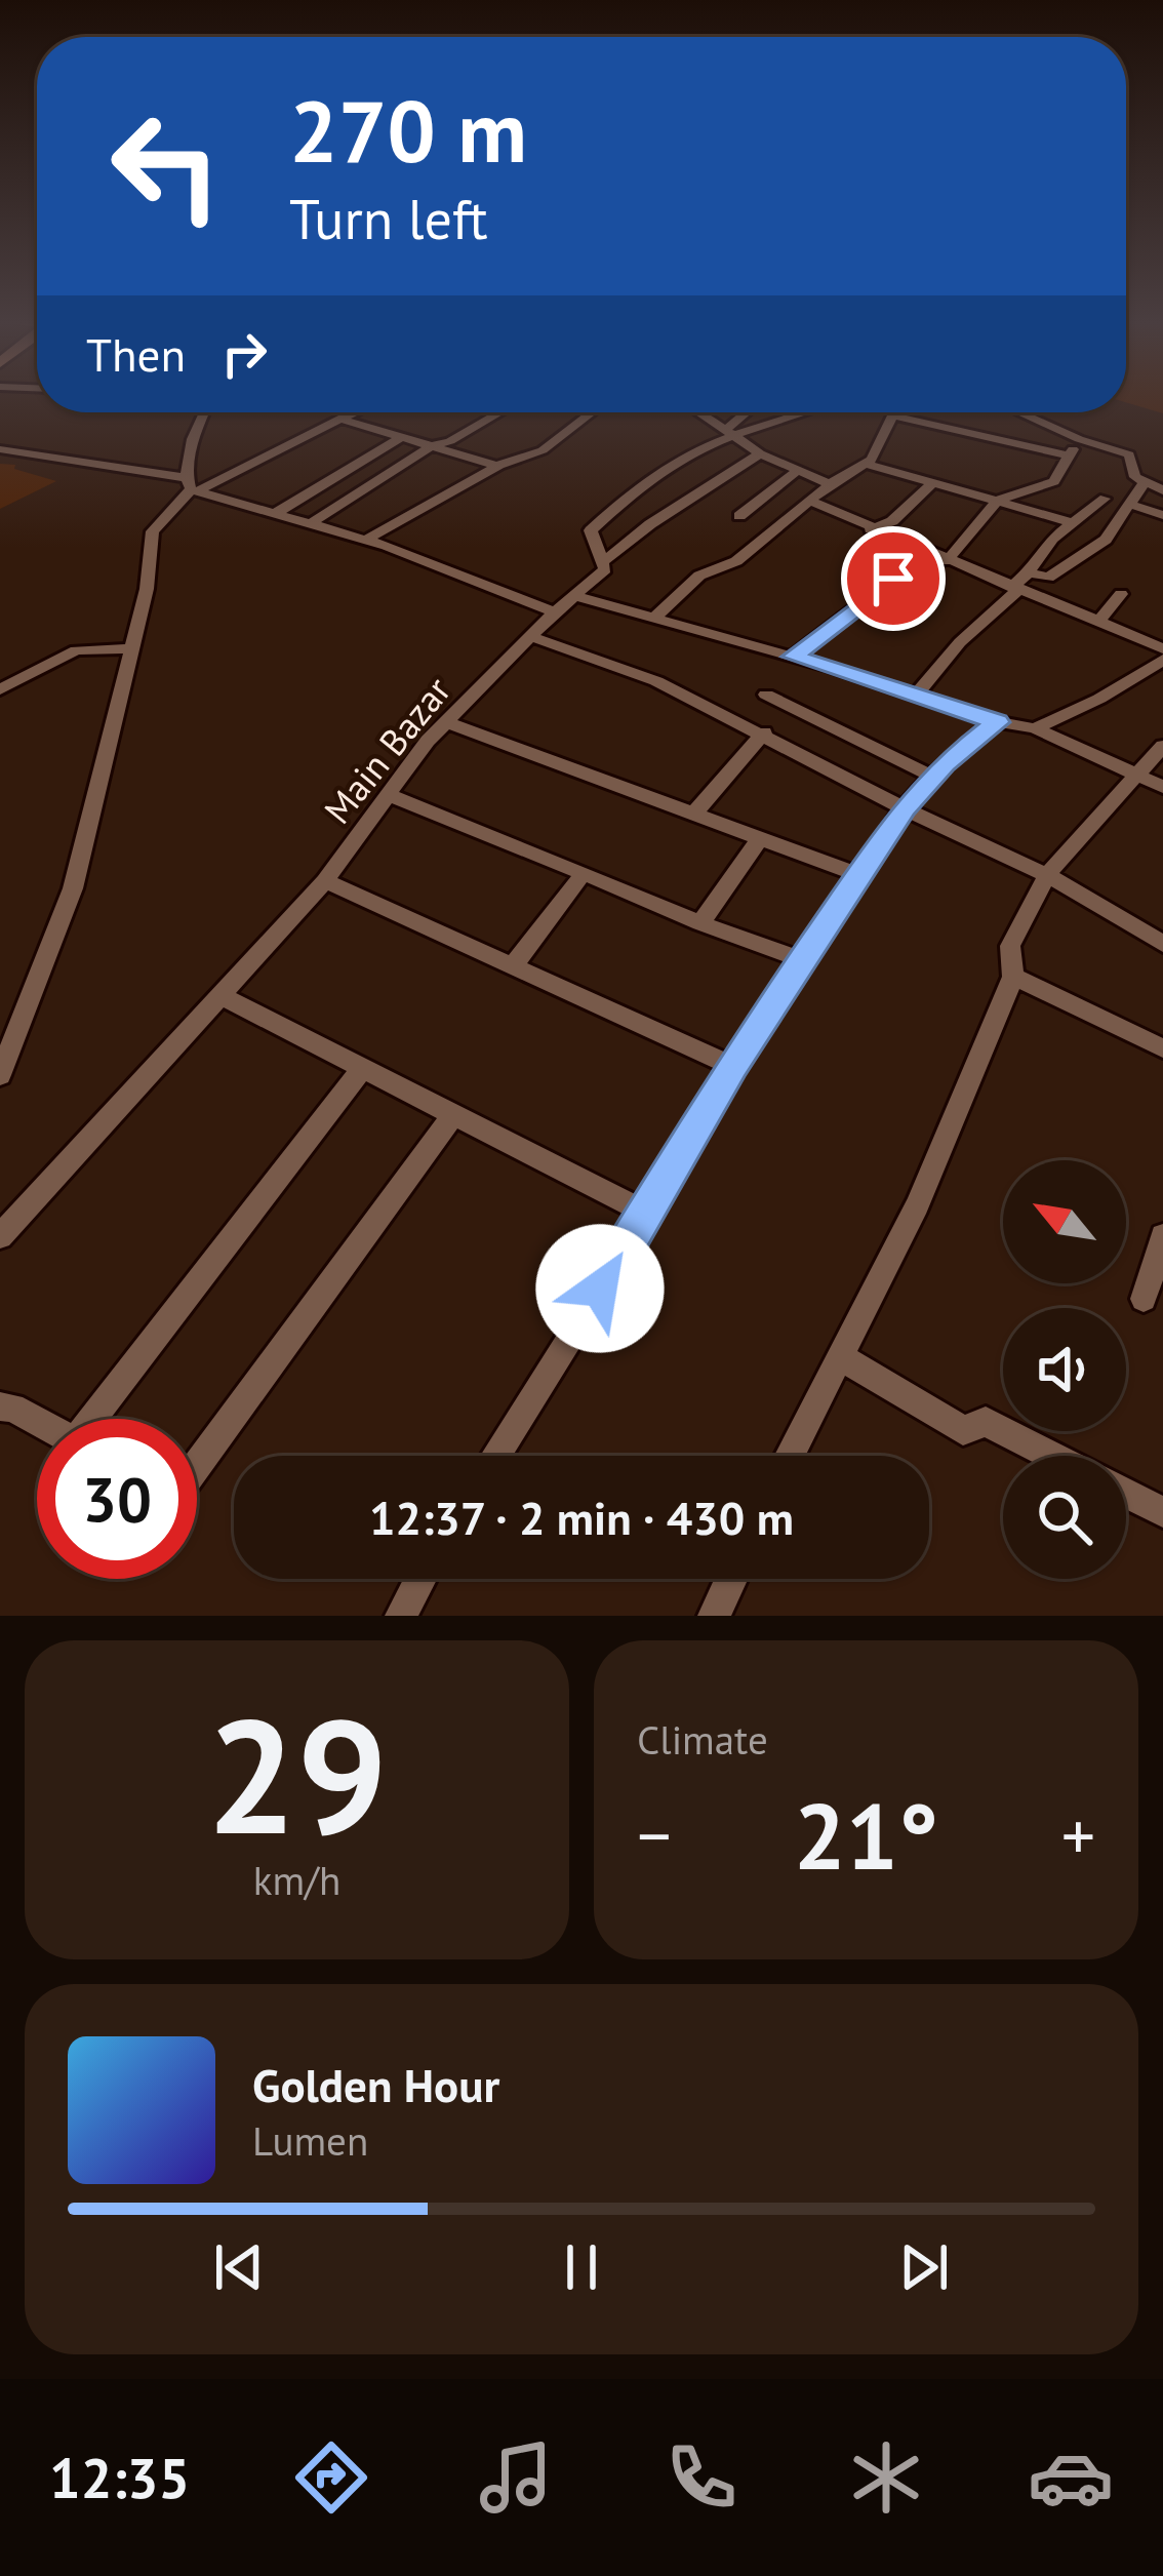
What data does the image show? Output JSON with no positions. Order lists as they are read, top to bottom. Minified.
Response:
{"streets":{"street":["Main Bazar"]},"north":"top left","page":{"turn":["270 m","Turn left"],"then":"Then","limit":"30","trip":"12:37 · 2 min · 430 m","tile":[["29","km/h"],"Climate"],"heat":["−","21°","+"],"song":["Golden Hour","Lumen"],"tabs":"12:35"}}
